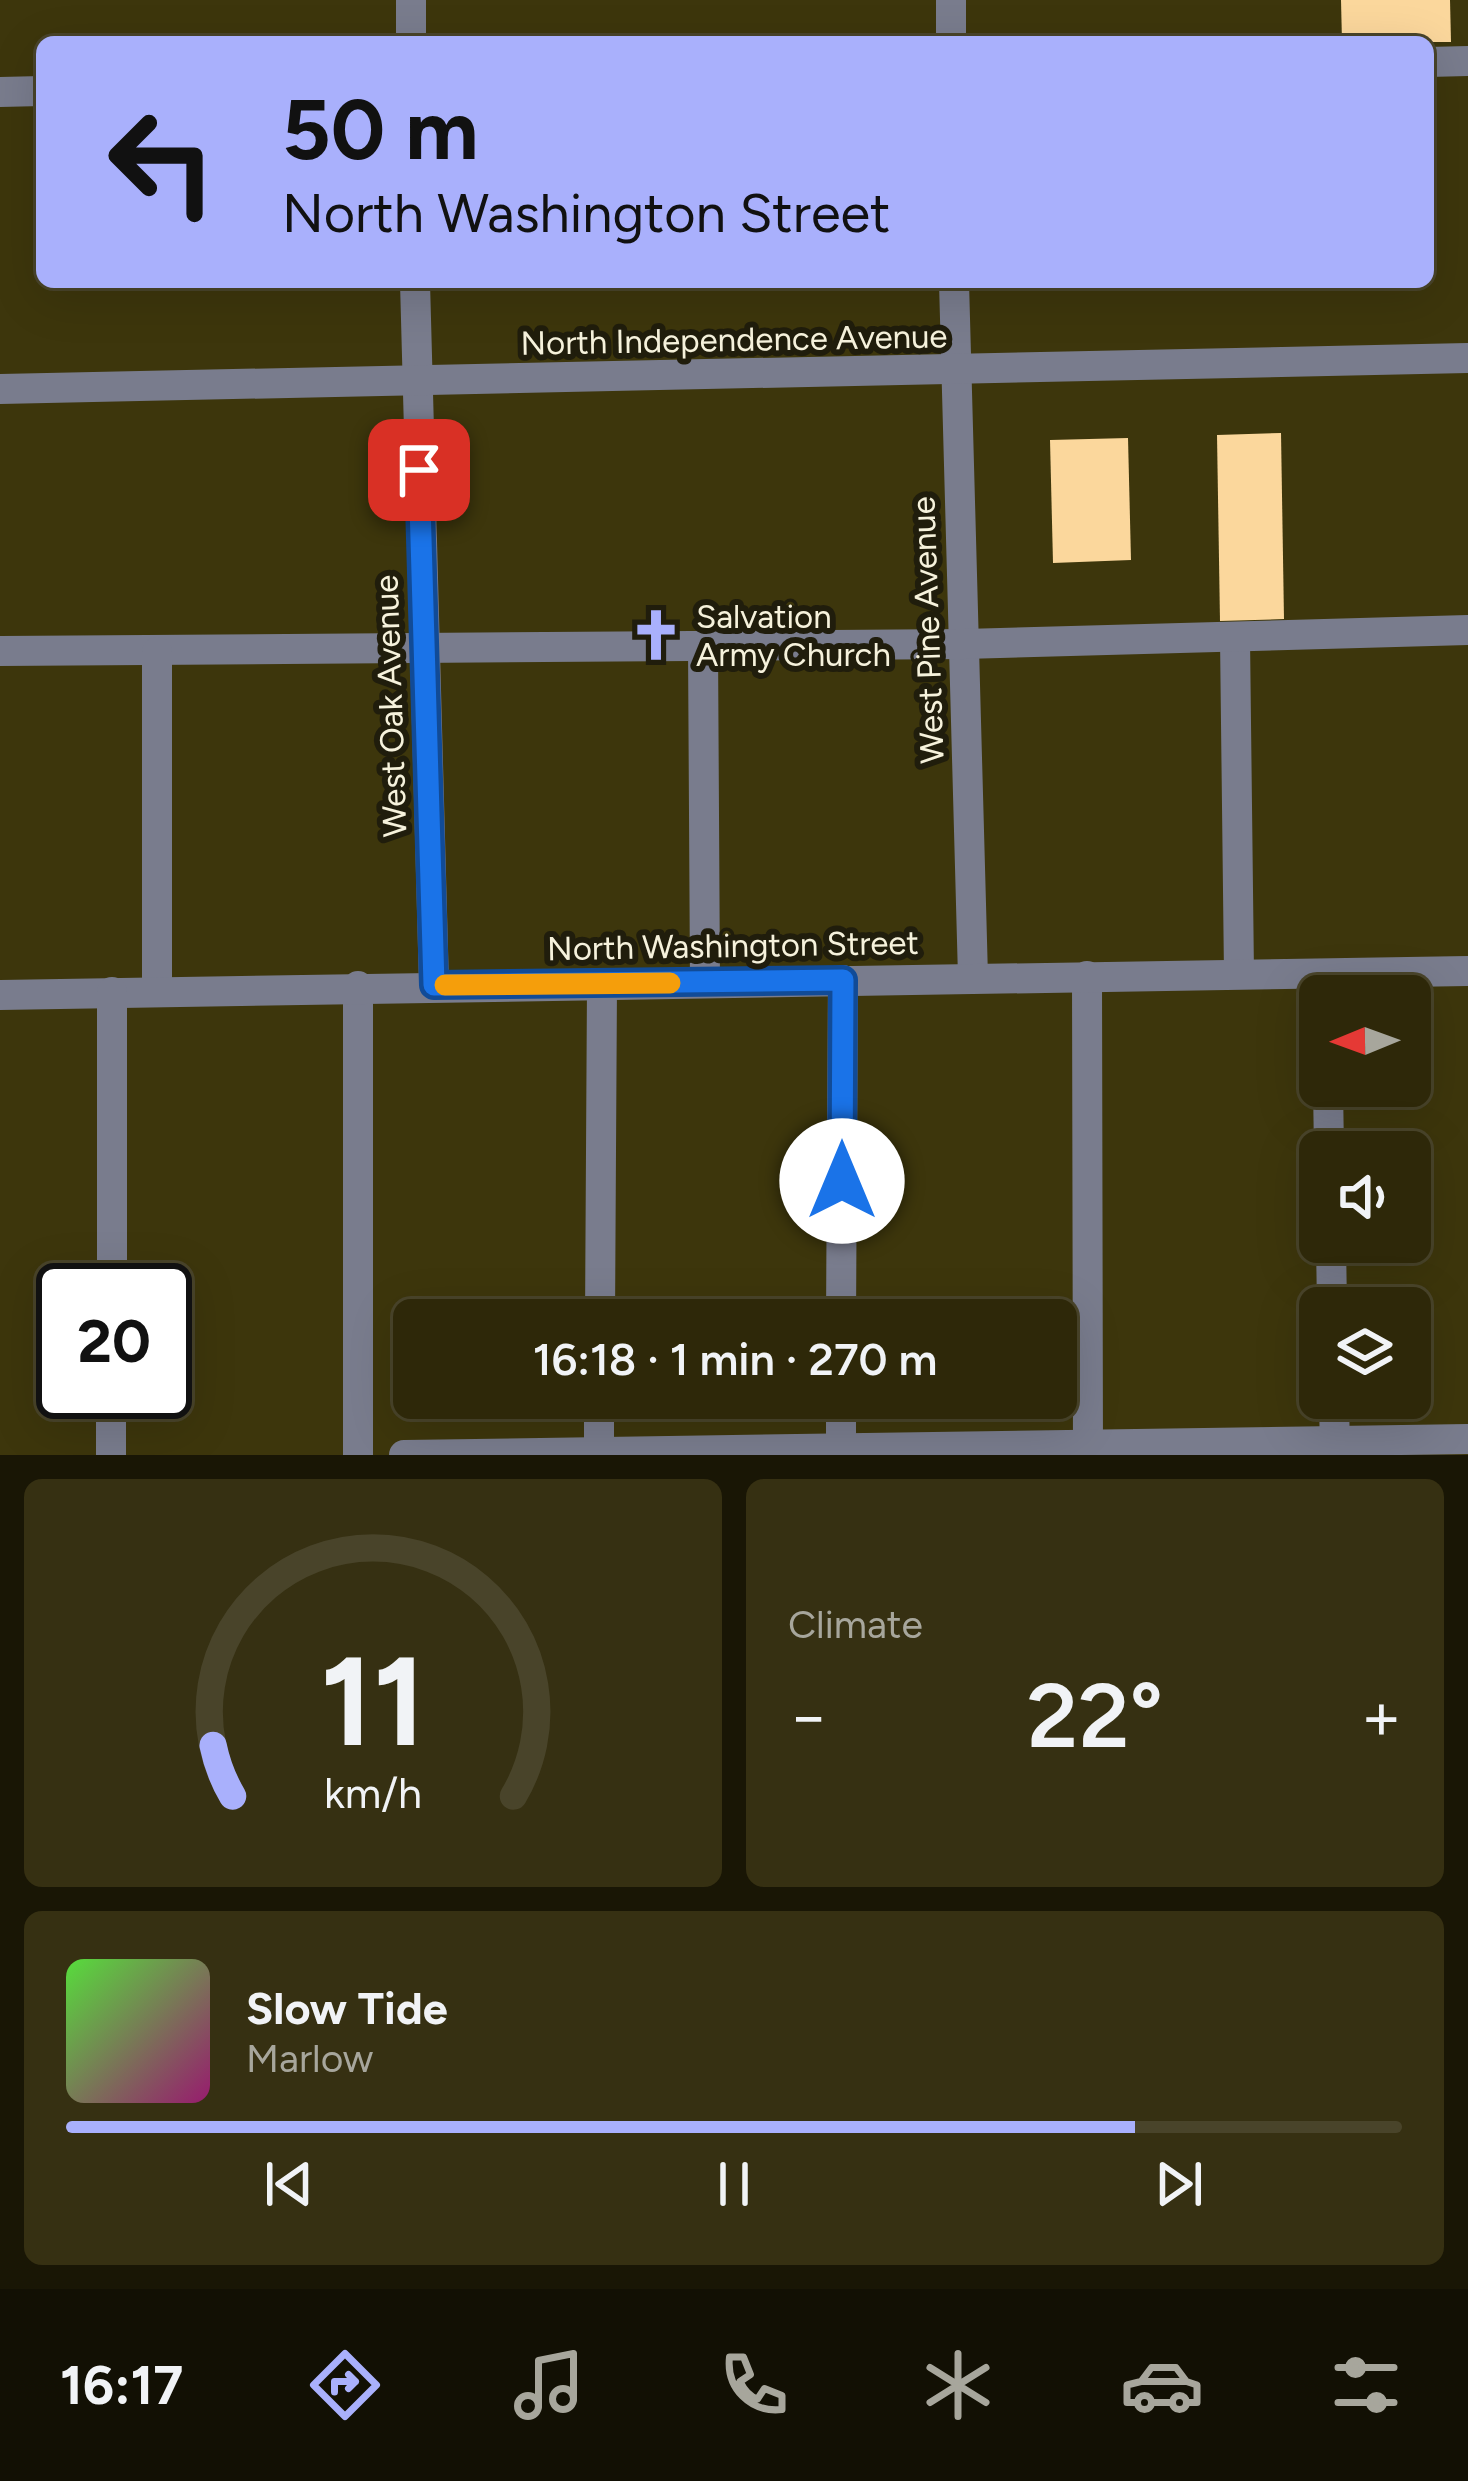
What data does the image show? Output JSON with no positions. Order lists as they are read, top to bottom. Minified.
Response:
{"streets":{"street":["North Independence Avenue","West Pine Avenue","West Oak Avenue","North Washington Street"]},"crossings":[["North Independence Avenue","West Pine Avenue"],["North Independence Avenue","West Oak Avenue"],["West Pine Avenue","North Washington Street"],["West Oak Avenue","North Washington Street"]],"places":{"church":["Salvation Army Church"]},"north":"left","page":{"turn":["50 m","North Washington Street"],"limit":"20","trip":"16:18 · 1 min · 270 m","tile":"Climate","heat":["−","22°","+"],"song":["Slow Tide","Marlow"],"tabs":"16:17","gauge":["11","km/h"]}}
